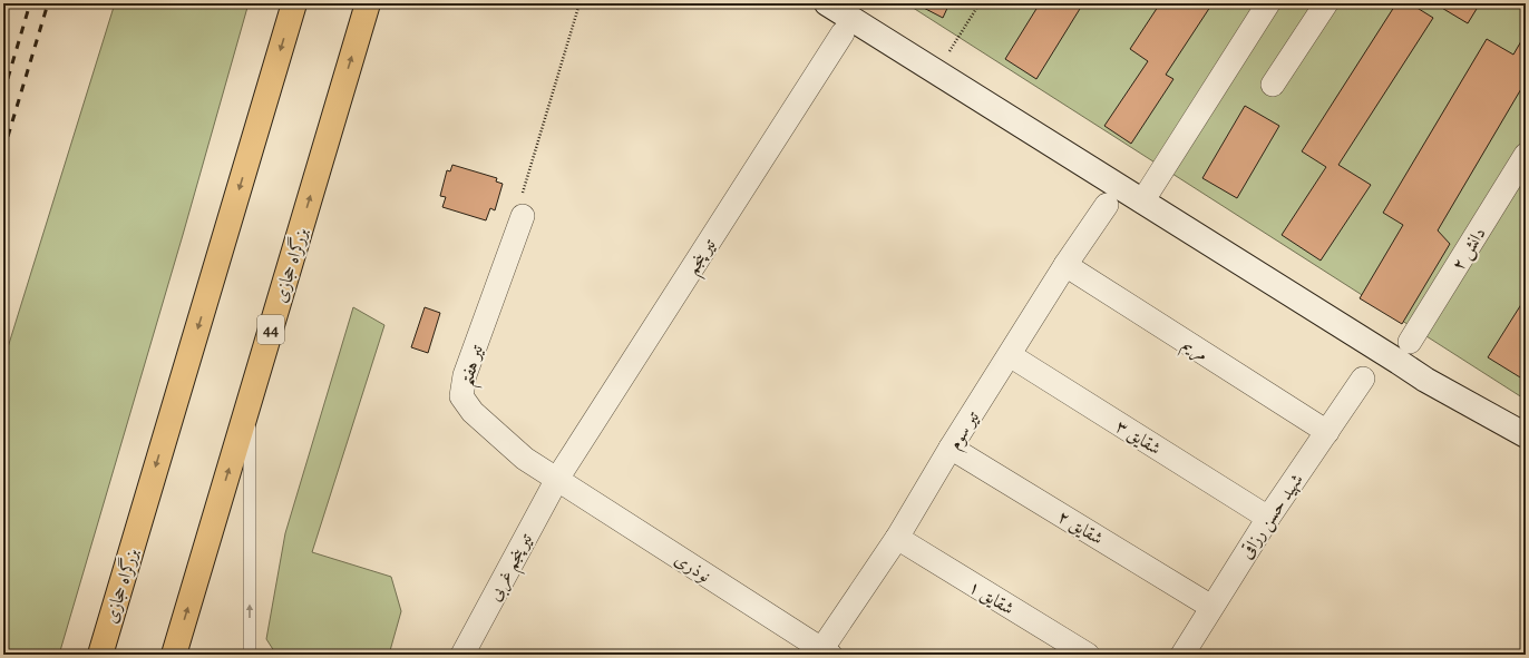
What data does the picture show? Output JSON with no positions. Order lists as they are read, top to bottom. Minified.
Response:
{"streets":{"highway":["بزرگراه حجازی","44"],"street":["دانش ۲","تیر پنجم","مریم","تیر هفتم","تیر سوم","شقایق ۳","شهید حسن رزاقی","شقایق ۲","تیر پنجم غربی","نوذری","شقایق ۱"]},"crossings":[["تیر پنجم","تیر هفتم"],["تیر پنجم","تیر پنجم غربی"],["تیر پنجم","نوذری"],["مریم","تیر سوم"],["مریم","شهید حسن رزاقی"],["تیر هفتم","تیر پنجم غربی"],["تیر هفتم","نوذری"],["تیر سوم","شقایق ۳"],["تیر سوم","شقایق ۲"],["تیر سوم","نوذری"],["تیر سوم","شقایق ۱"],["شقایق ۳","شهید حسن رزاقی"],["شهید حسن رزاقی","شقایق ۲"],["تیر پنجم غربی","نوذری"]]}
